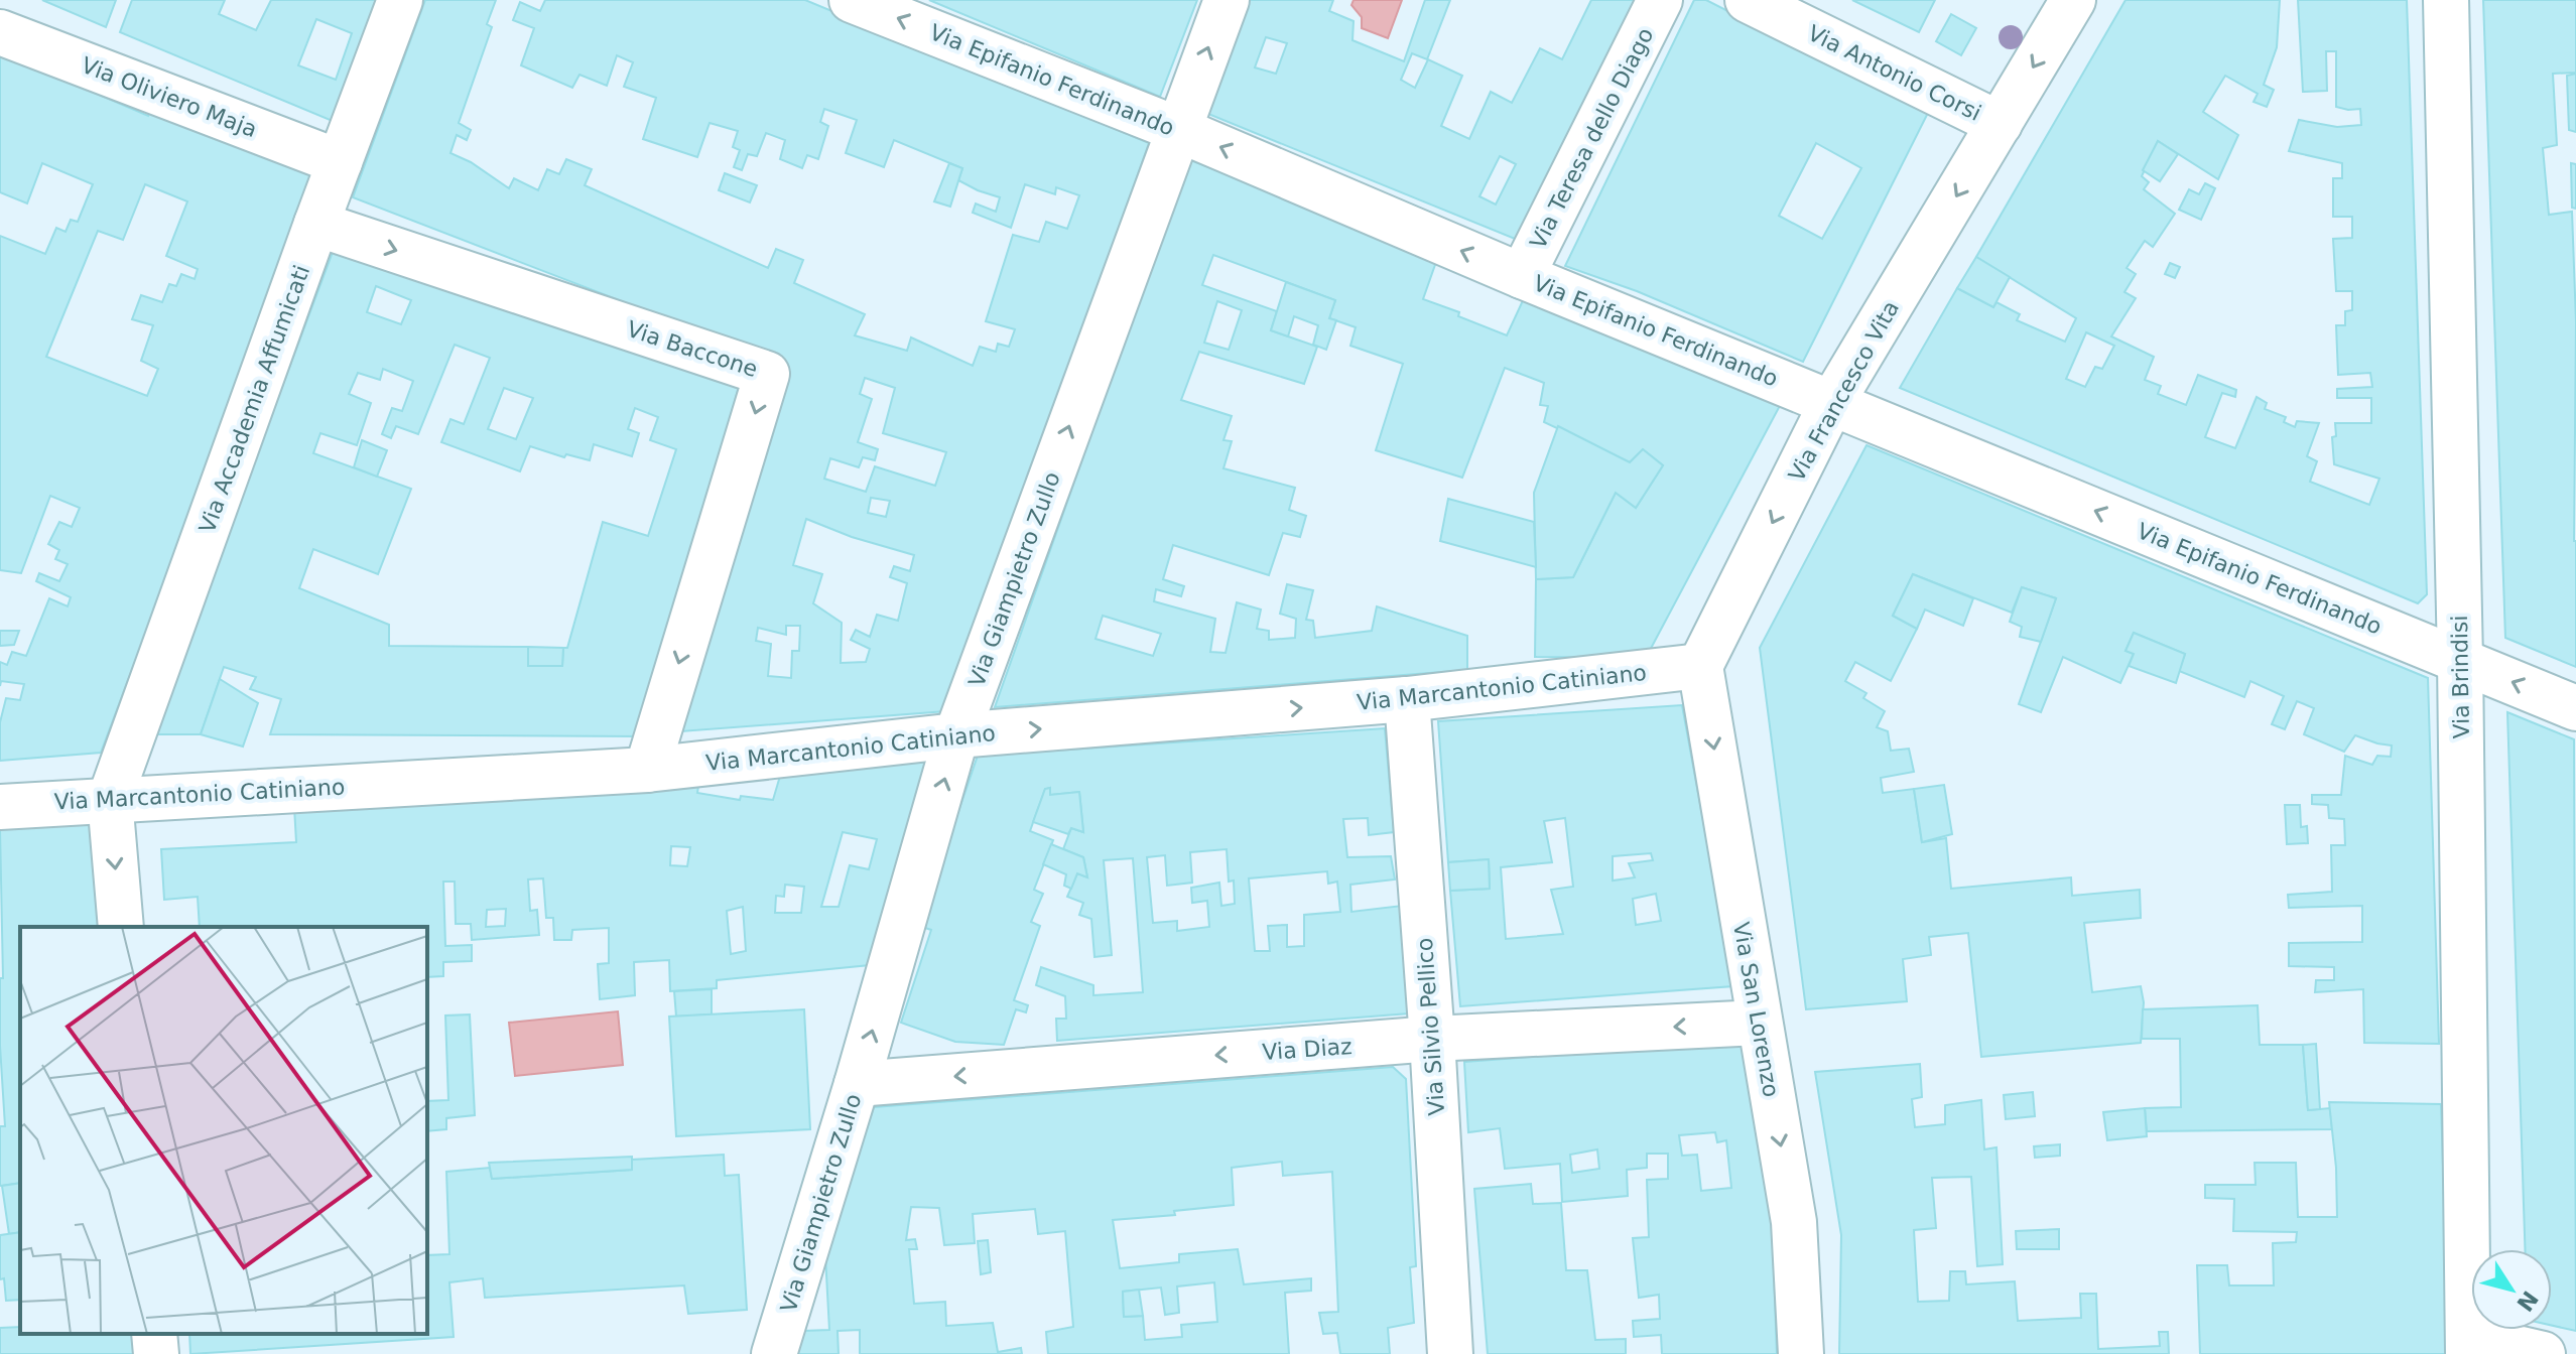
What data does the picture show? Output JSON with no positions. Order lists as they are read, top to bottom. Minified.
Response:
{"streets":{"street":["Via Antonio Corsi","Via Epifanio Ferdinando","Via Oliviero Maja","Via Teresa dello Diago","Via Baccone","Via Francesco Vita","Via Accademia Affumicati","Via Giampietro Zullo","Via Brindisi","Via Marcantonio Catiniano","Via San Lorenzo","Via Silvio Pellico","Via Diaz"]},"crossings":[["Via Antonio Corsi","Via Francesco Vita"],["Via Epifanio Ferdinando","Via Teresa dello Diago"],["Via Epifanio Ferdinando","Via Francesco Vita"],["Via Epifanio Ferdinando","Via Giampietro Zullo"],["Via Epifanio Ferdinando","Via Brindisi"],["Via Oliviero Maja","Via Accademia Affumicati"],["Via Baccone","Via Accademia Affumicati"],["Via Baccone","Via Marcantonio Catiniano"],["Via Francesco Vita","Via Marcantonio Catiniano"],["Via Francesco Vita","Via San Lorenzo"],["Via Accademia Affumicati","Via Marcantonio Catiniano"],["Via Giampietro Zullo","Via Marcantonio Catiniano"],["Via Giampietro Zullo","Via Diaz"],["Via Marcantonio Catiniano","Via San Lorenzo"],["Via Marcantonio Catiniano","Via Silvio Pellico"],["Via San Lorenzo","Via Diaz"],["Via Silvio Pellico","Via Diaz"]],"one_way":["Via Epifanio Ferdinando","Via Francesco Vita","Via Giampietro Zullo","Via San Lorenzo","Via Diaz"],"north":"bottom right"}
